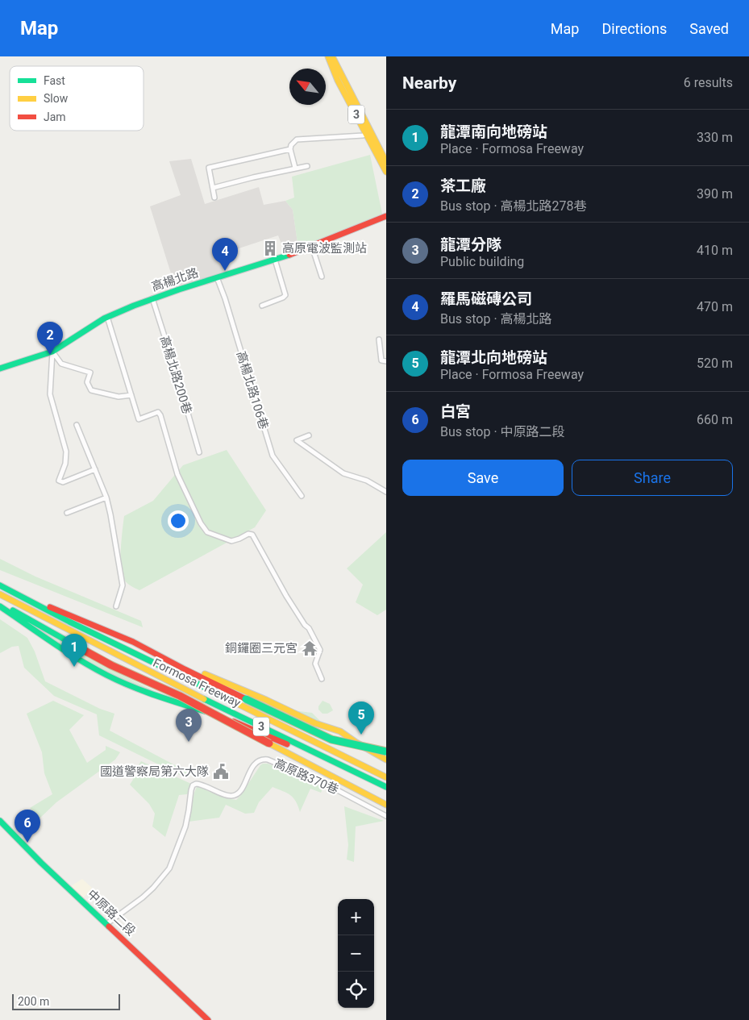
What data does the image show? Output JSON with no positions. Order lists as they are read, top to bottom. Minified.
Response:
{"streets":{"main road":["3","高楊北路","Formosa Freeway","中原路二段"],"street":["高楊北路200巷","高楊北路106巷","高原路370巷"]},"crossings":[["高楊北路","高楊北路200巷"],["高楊北路","高楊北路106巷"],["高原路370巷","中原路二段"]],"places":{"building":["高原電波監測站"],"temple":["銅鑼圈三元宮"],"public building":["國道警察局第六大隊"]},"legend":["Fast","Slow","Jam"],"scale_bar":"200 m","north":"top left","page":{"header":"Map","nav":["Map","Directions","Saved"],"heading":["Nearby","6 results"],"list":[{"mark":"1","name":"龍潭南向地磅站","note":"Place · Formosa Freeway","value":"330 m"},{"mark":"2","name":"茶工廠","note":"Bus stop · 高楊北路278巷","value":"390 m"},{"mark":"3","name":"龍潭分隊","note":"Public building","value":"410 m"},{"mark":"4","name":"羅馬磁磚公司","note":"Bus stop · 高楊北路","value":"470 m"},{"mark":"5","name":"龍潭北向地磅站","note":"Place · Formosa Freeway","value":"520 m"},{"mark":"6","name":"白宮","note":"Bus stop · 中原路二段","value":"660 m"}],"pins":["4","2","1","5","3","6"],"buttons":["Save","Share"],"map_buttons":["+","−"],"scale":"200 m"}}
